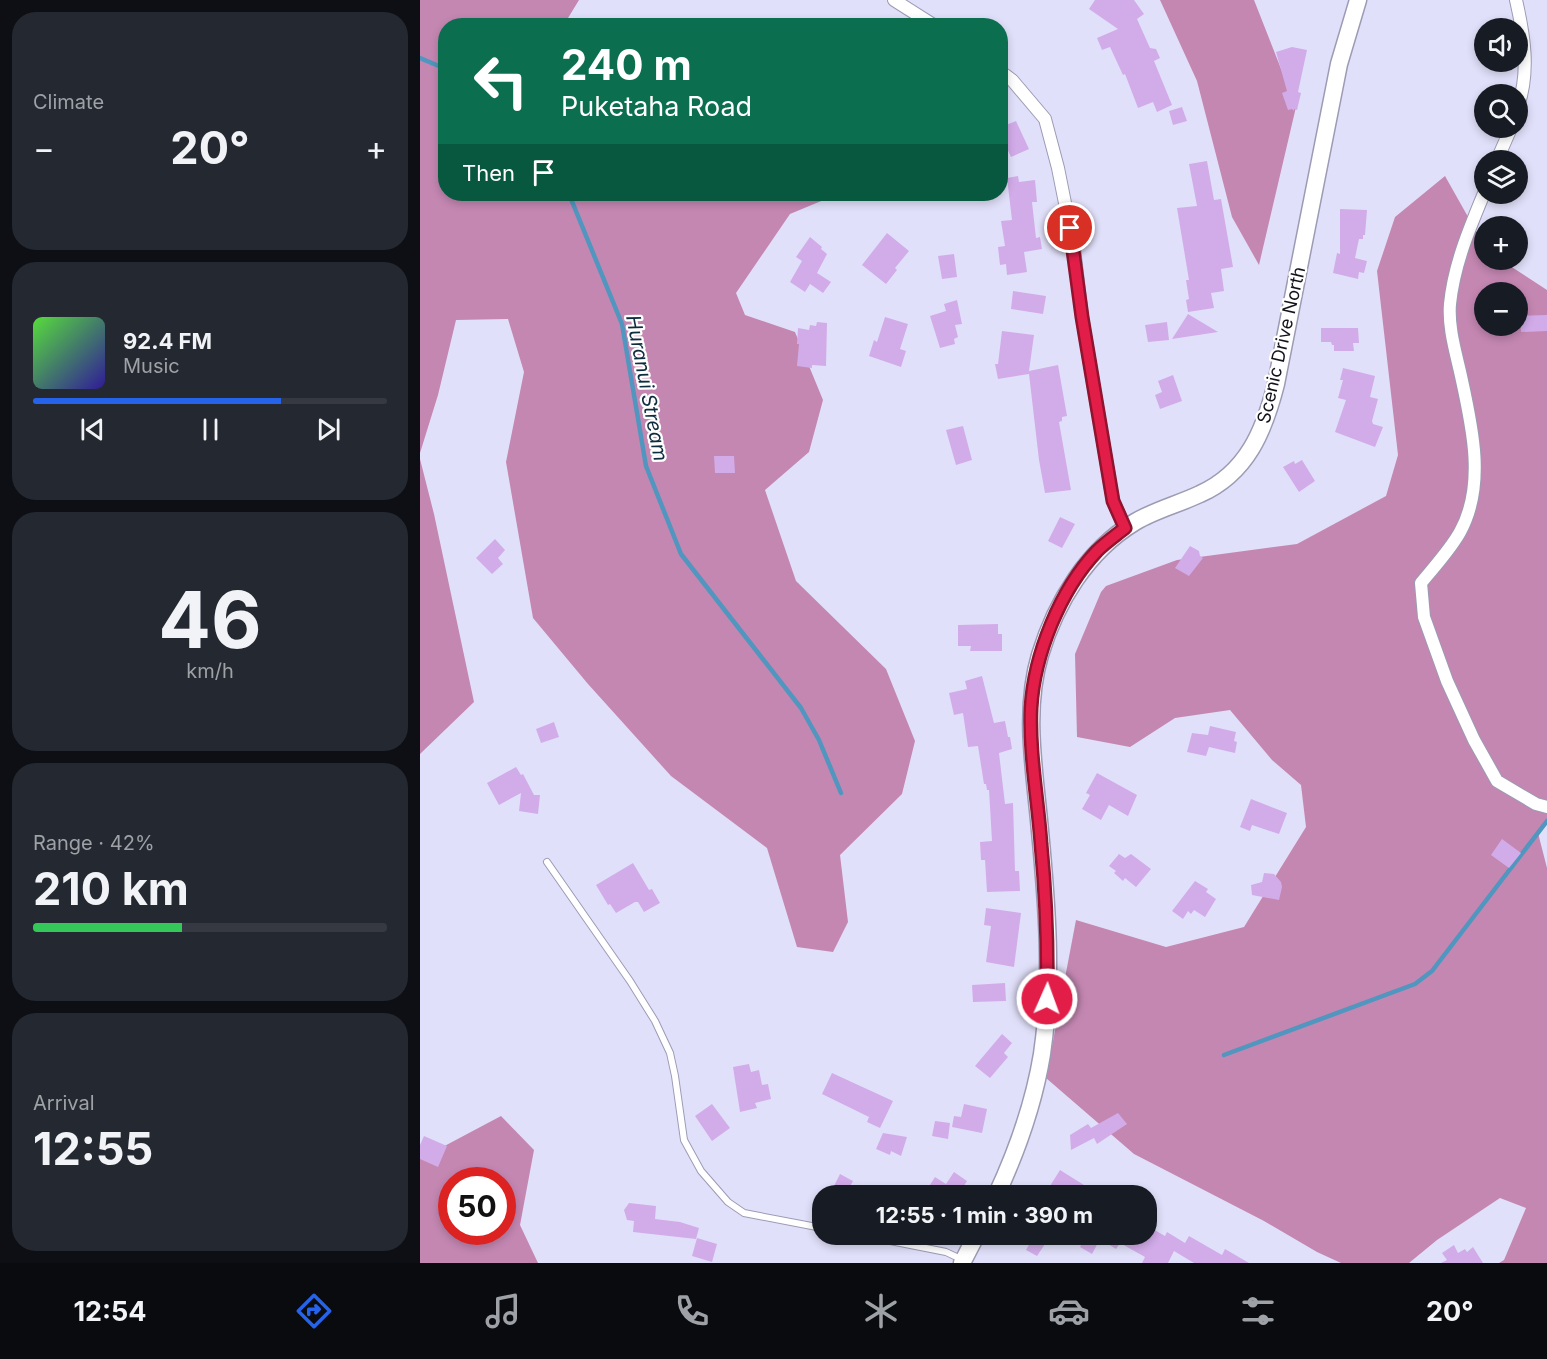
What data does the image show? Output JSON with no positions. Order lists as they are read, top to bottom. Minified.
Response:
{"streets":{"main road":["Scenic Drive North"]},"water":["Huranui Stream"],"page":{"tile":["Climate",["46","km/h"],["Range · 42%","210 km"],["Arrival","12:55"]],"map_buttons":["+","−"],"turn":["240 m","Puketaha Road"],"heat":["−","20°","+"],"then":"Then","song":["92.4 FM","Music"],"limit":"50","trip":"12:55 · 1 min · 390 m","tabs":["12:54","20°"]}}
